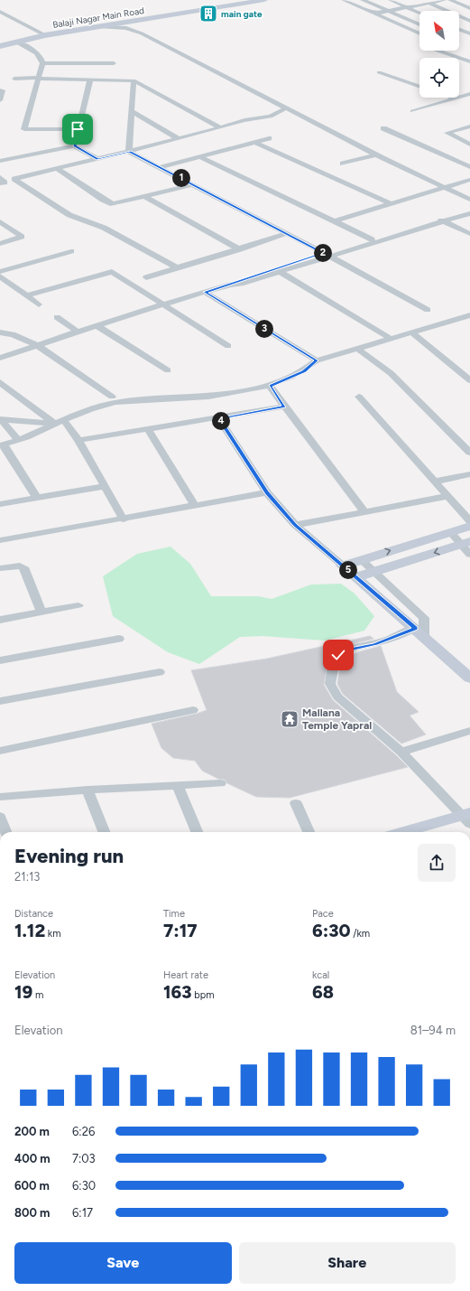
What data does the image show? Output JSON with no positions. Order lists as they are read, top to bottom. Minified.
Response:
{"streets":{"street":["Balaji Nagar Main Road"]},"places":{"building":["main gate"],"temple":["Mallana Temple Yapral"]},"north":"top left","page":{"pins":["1","2","3","4","5"],"heading":["Evening run","21:13"],"stats":[["Distance","1.12 km"],["Time","7:17"],["Pace","6:30 /km"],["Elevation","19 m"],["Heart rate","163 bpm"],["kcal","68"]],"chart":["Elevation","81–94 m"],"list":[{"name":"200 m","note":"6:26"},{"name":"400 m","note":"7:03"},{"name":"600 m","note":"6:30"},{"name":"800 m","note":"6:17"}],"buttons":["Save","Share"]}}
